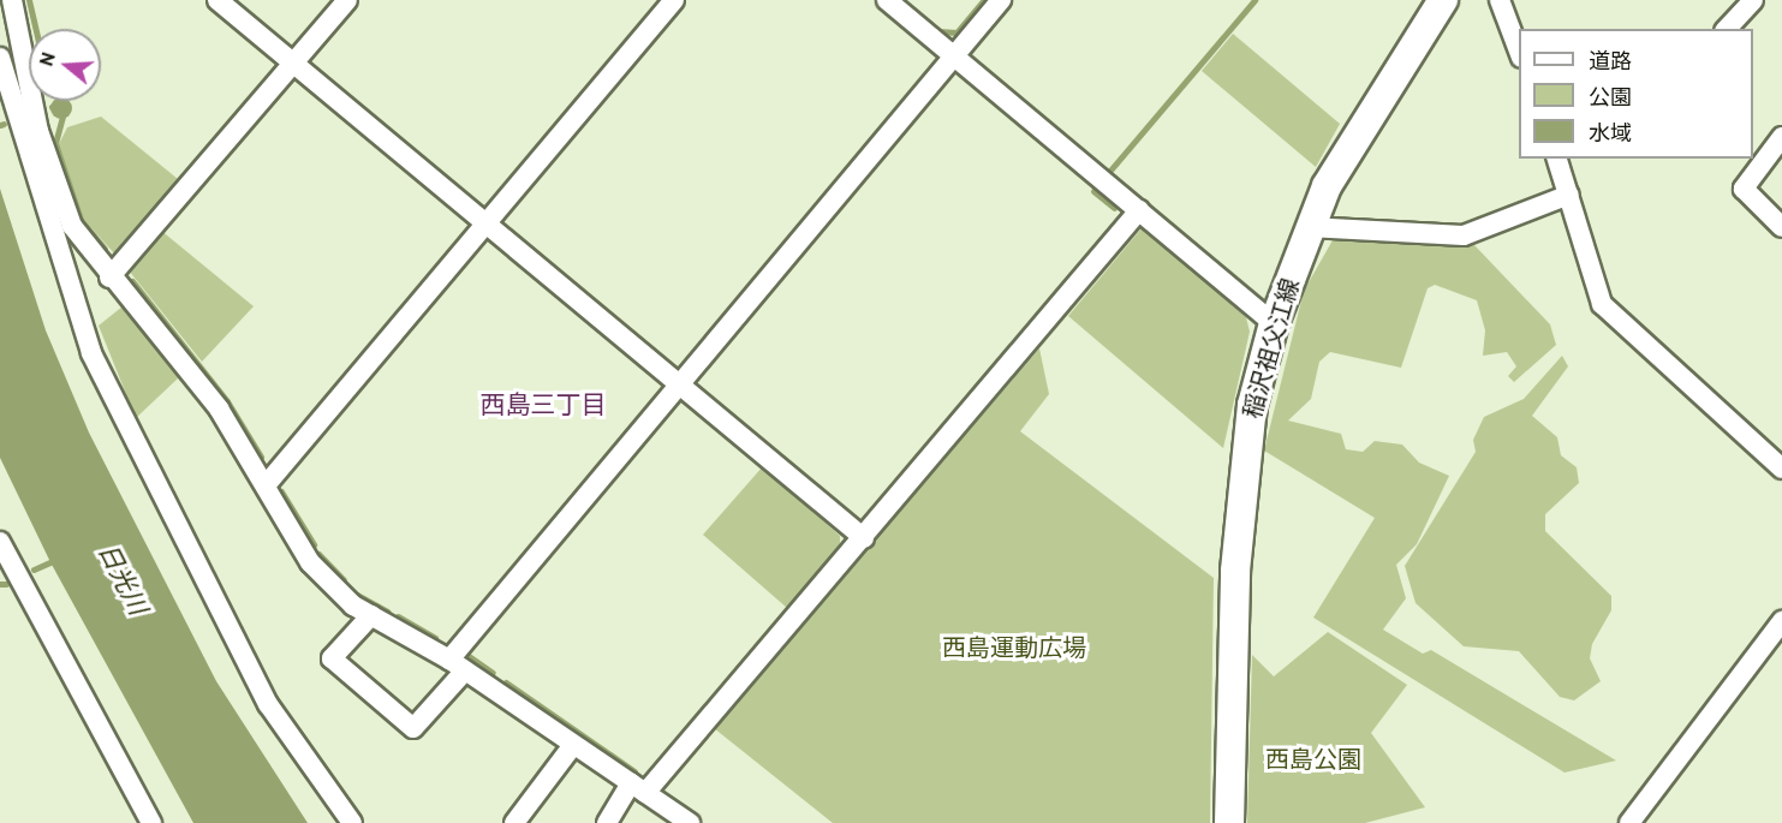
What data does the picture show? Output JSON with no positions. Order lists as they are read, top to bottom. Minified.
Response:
{"streets":{"main road":["稲沢祖父江線"]},"districts":["西島三丁目"],"water":["日光川"],"parks":["西島運動広場","西島公園"],"legend":["道路","公園","水域"],"north":"left"}
